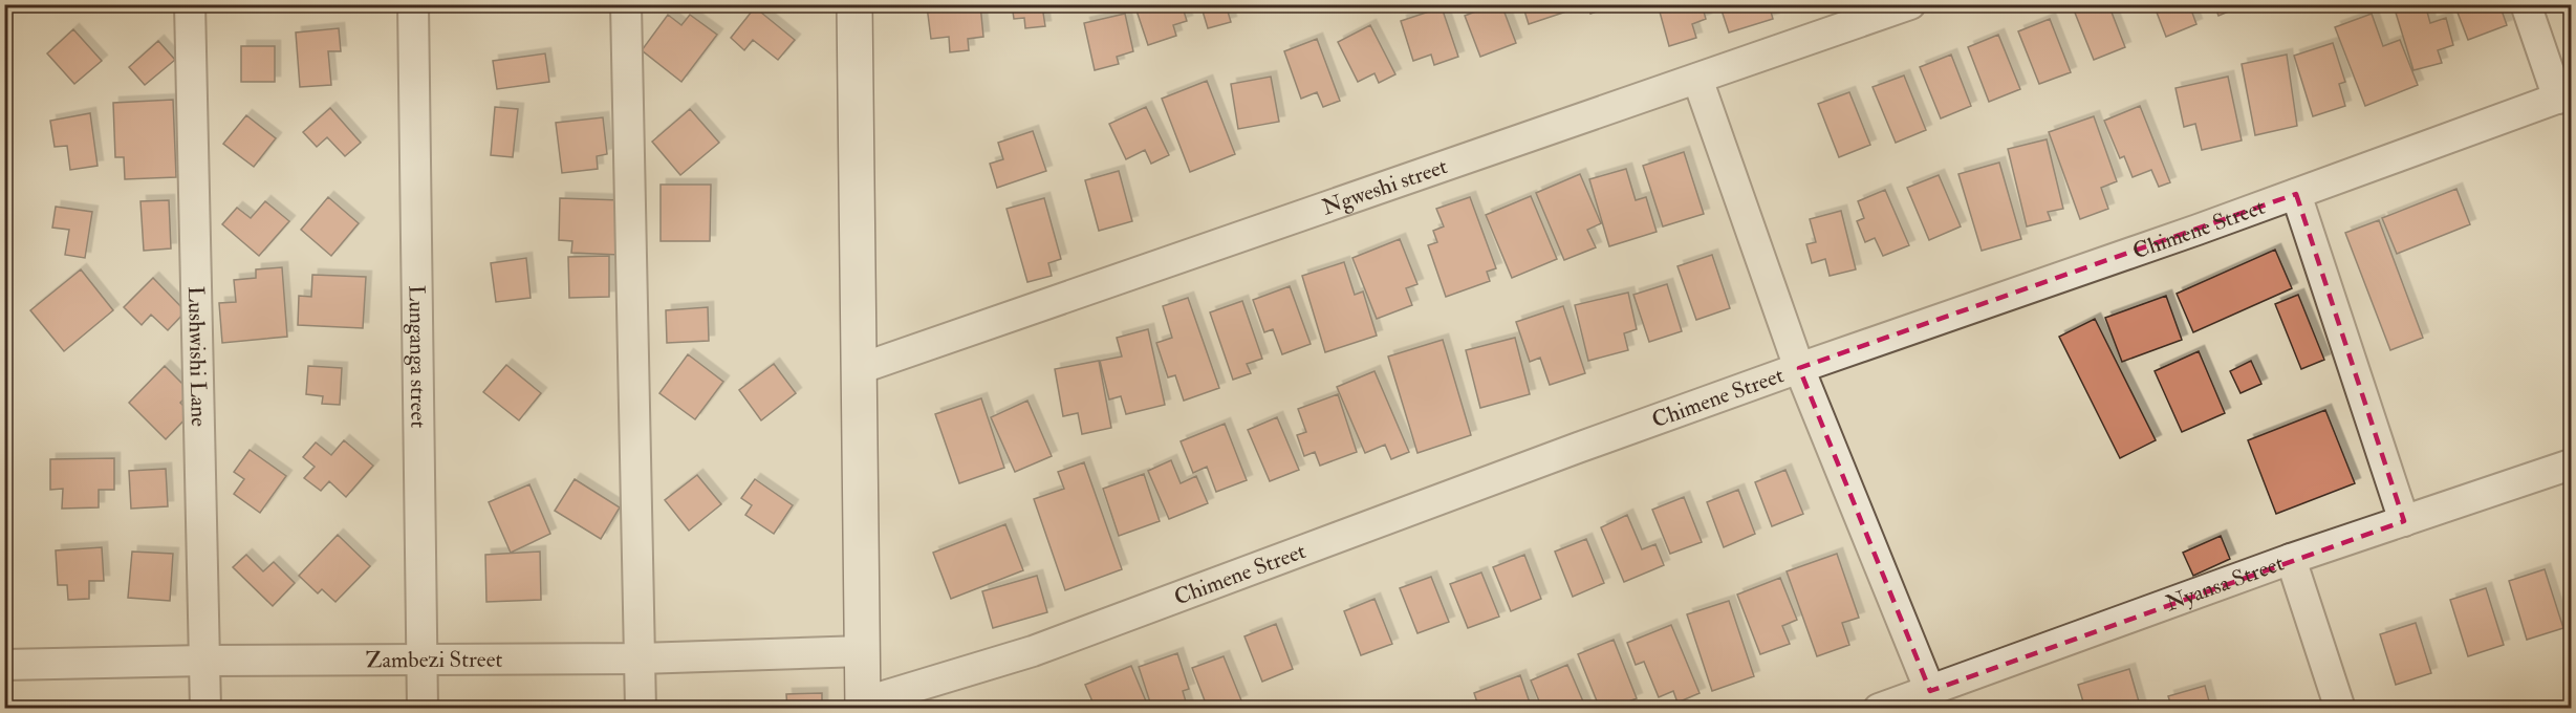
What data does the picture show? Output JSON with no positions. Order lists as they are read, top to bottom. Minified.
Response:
{"streets":{"street":["Ngweshi street","Chimene Street","Lushwishi Lane","Lunganga street","Nyansa Street","Zambezi Street"]},"crossings":[["Lushwishi Lane","Zambezi Street"],["Lunganga street","Zambezi Street"]]}
